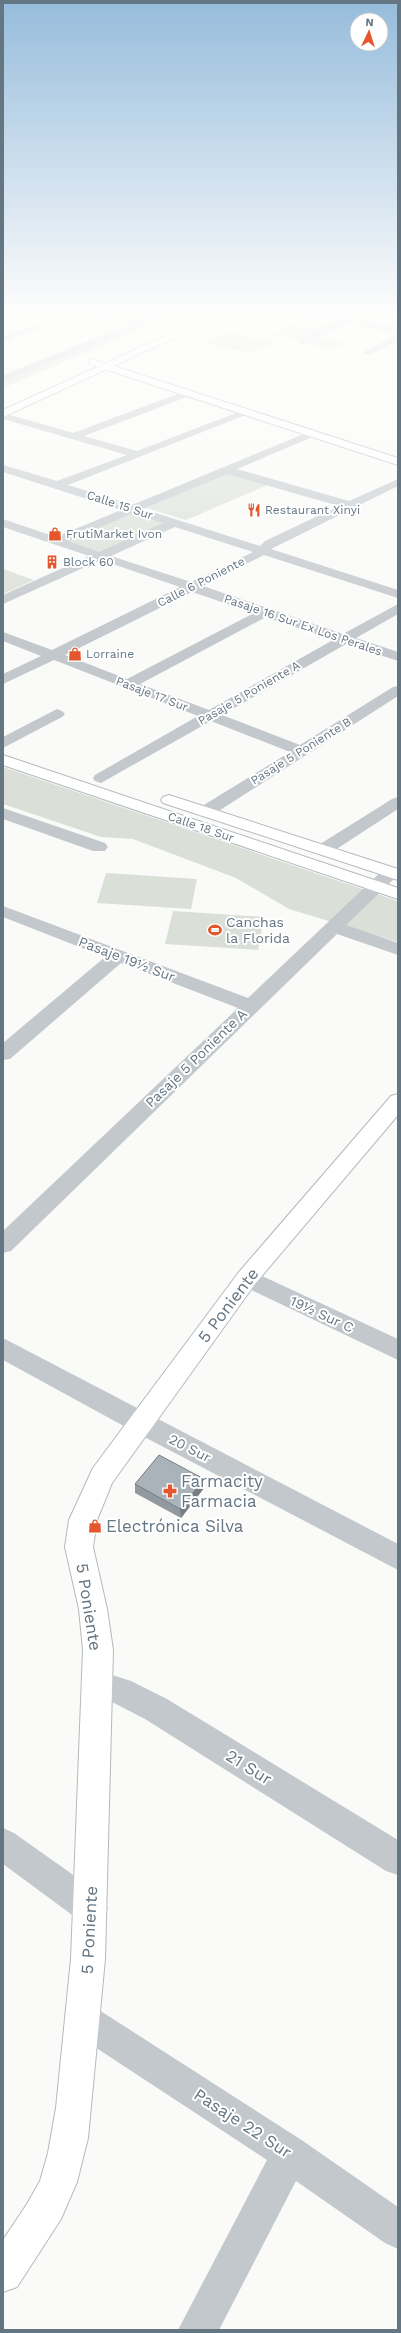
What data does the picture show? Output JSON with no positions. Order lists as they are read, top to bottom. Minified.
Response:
{"streets":{"main road":["Calle 18 Sur","5 Poniente"],"street":["Calle 15 Sur","Calle 6 Poniente","Pasaje 16 Sur Ex Los Perales","Pasaje 5 Poniente A","Pasaje 17 Sur","Pasaje 5 Poniente B","Pasaje 19½ Sur","19½ Sur C","20 Sur","21 Sur","Pasaje 22 Sur"]},"crossings":[["Calle 15 Sur","Calle 6 Poniente"],["Calle 6 Poniente","Pasaje 16 Sur Ex Los Perales"],["Calle 6 Poniente","Pasaje 17 Sur"],["Pasaje 16 Sur Ex Los Perales","Pasaje 5 Poniente A"],["Pasaje 5 Poniente A","Pasaje 17 Sur"],["Pasaje 5 Poniente A","Calle 18 Sur"],["Pasaje 5 Poniente A","Pasaje 19½ Sur"],["Pasaje 17 Sur","Pasaje 5 Poniente B"],["Pasaje 5 Poniente B","Calle 18 Sur"],["5 Poniente","19½ Sur C"],["5 Poniente","20 Sur"],["5 Poniente","21 Sur"],["5 Poniente","Pasaje 22 Sur"]],"places":{"restaurant":["Restaurant Xinyi"],"shop":["FrutiMarket Ivon","Lorraine","Electrónica Silva"],"building":["Block 60"],"sports":["Canchas la Florida"],"pharmacy":["Farmacity Farmacia"]},"north":"top"}
